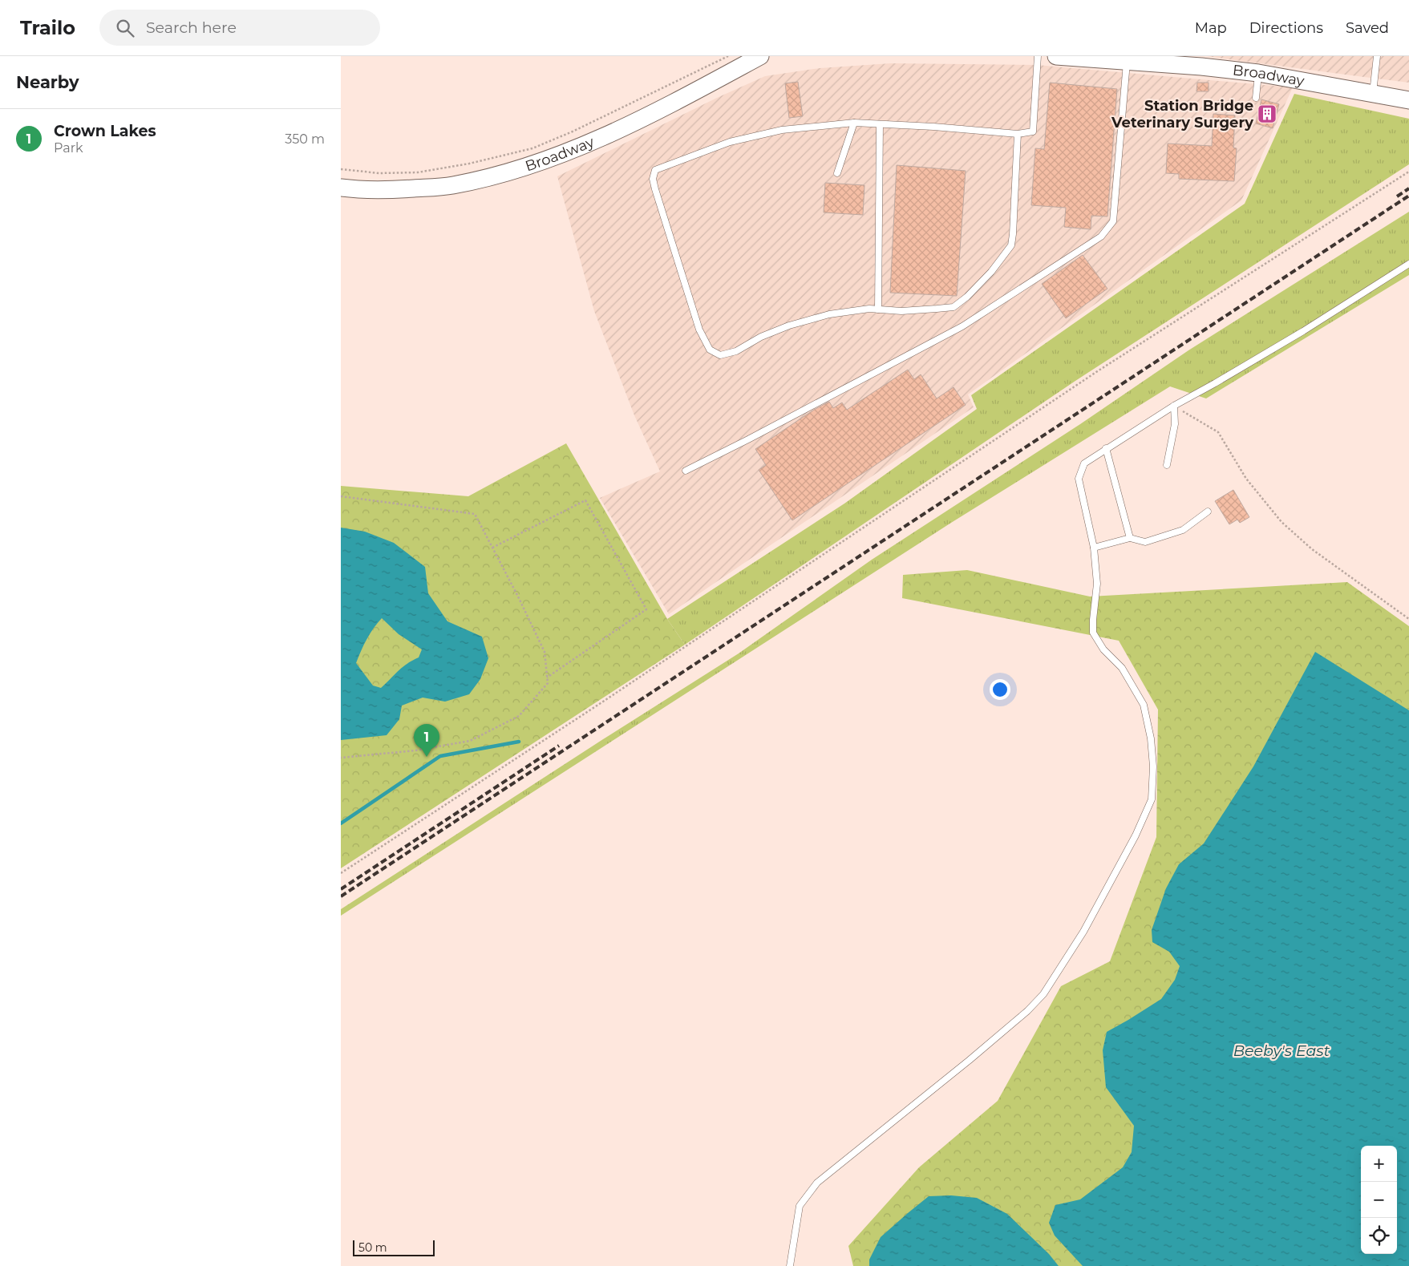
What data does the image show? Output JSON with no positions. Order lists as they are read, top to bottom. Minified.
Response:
{"streets":{"main road":["Broadway"]},"water":["Beeby's East"],"places":{"building":["Station Bridge Veterinary Surgery"]},"scale_bar":"50 m","page":{"header":"Trailo","search":"Search here","nav":["Map","Directions","Saved"],"heading":"Nearby","list":[{"mark":"1","name":"Crown Lakes","note":"Park","value":"350 m"}],"pins":"1","map_buttons":["+","−"],"scale":"50 m"}}
